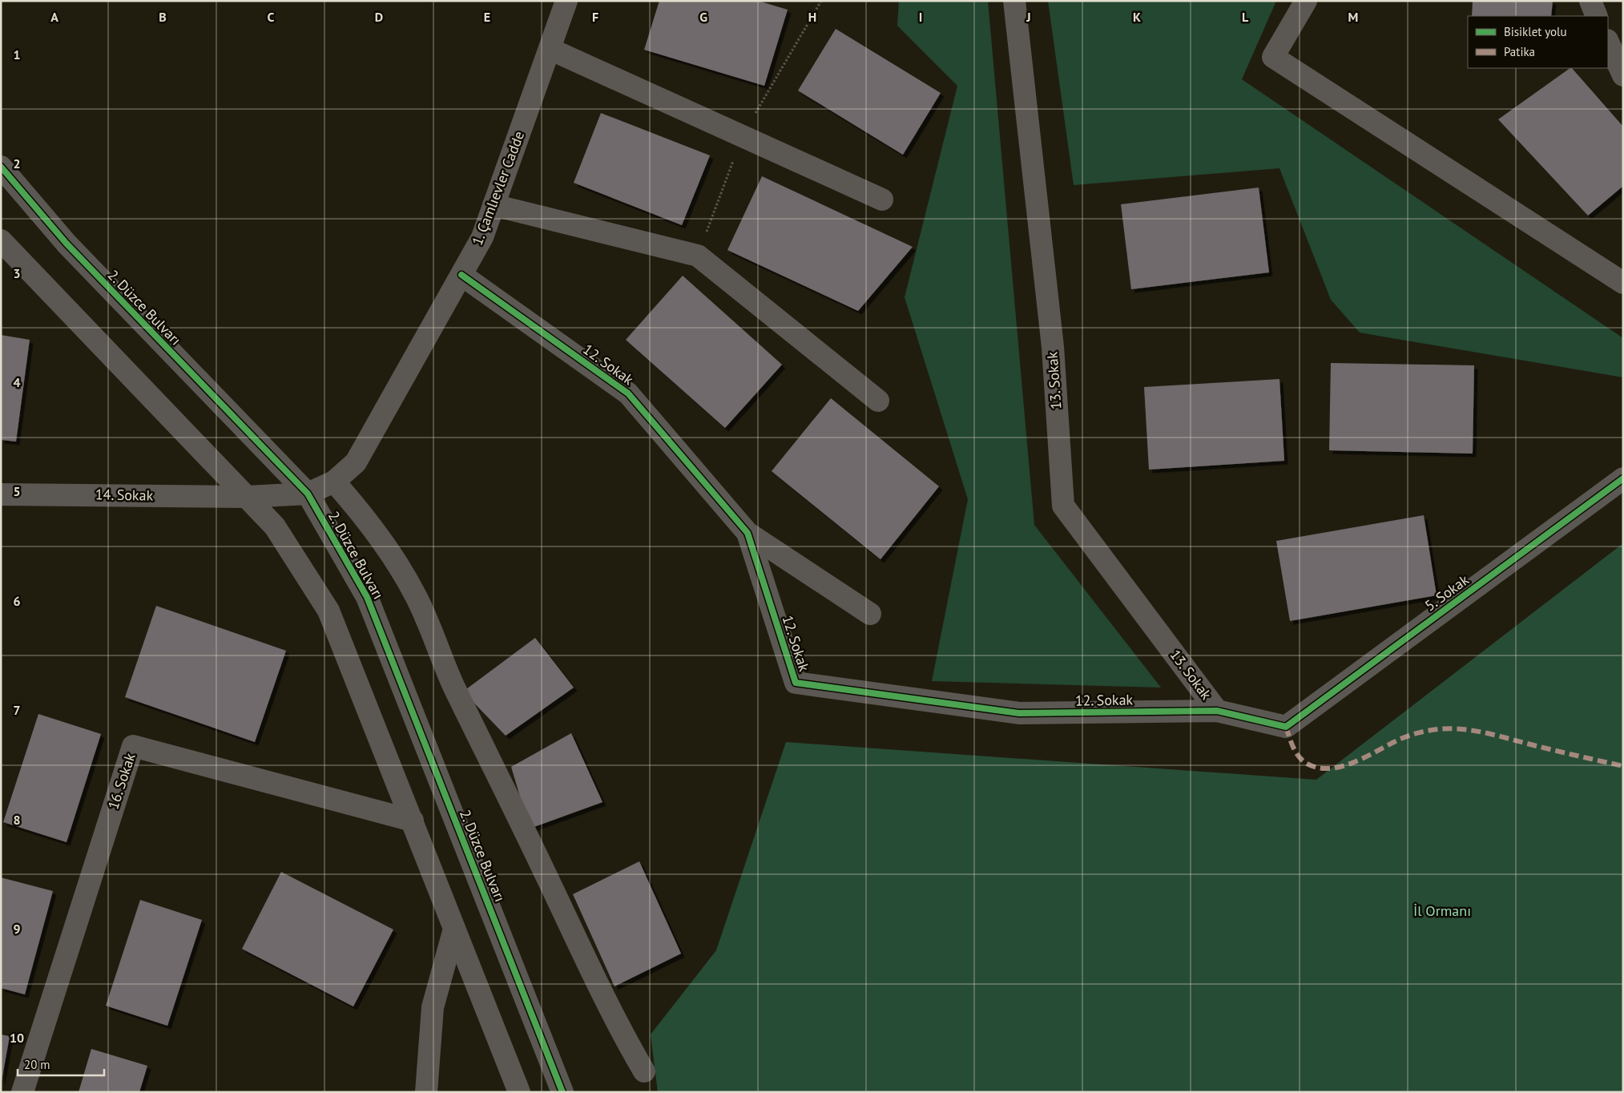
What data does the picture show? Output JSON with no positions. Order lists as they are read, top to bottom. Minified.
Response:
{"streets":{"street":["1. Çamlıevler Cadde","2. Düzce Bulvarı","12. Sokak","13. Sokak","14. Sokak","5. Sokak","16. Sokak"]},"crossings":[["1. Çamlıevler Cadde","2. Düzce Bulvarı"],["1. Çamlıevler Cadde","12. Sokak"],["1. Çamlıevler Cadde","14. Sokak"],["2. Düzce Bulvarı","14. Sokak"],["12. Sokak","13. Sokak"],["12. Sokak","5. Sokak"]],"parks":["İl Ormanı"],"legend":["Bisiklet yolu","Patika"],"scale_bar":"20 m","grid":{"columns":["A","B","C","D","E","F","G","H","I","J","K","L","M"],"rows":["1","2","3","4","5","6","7","8","9","10"]}}
